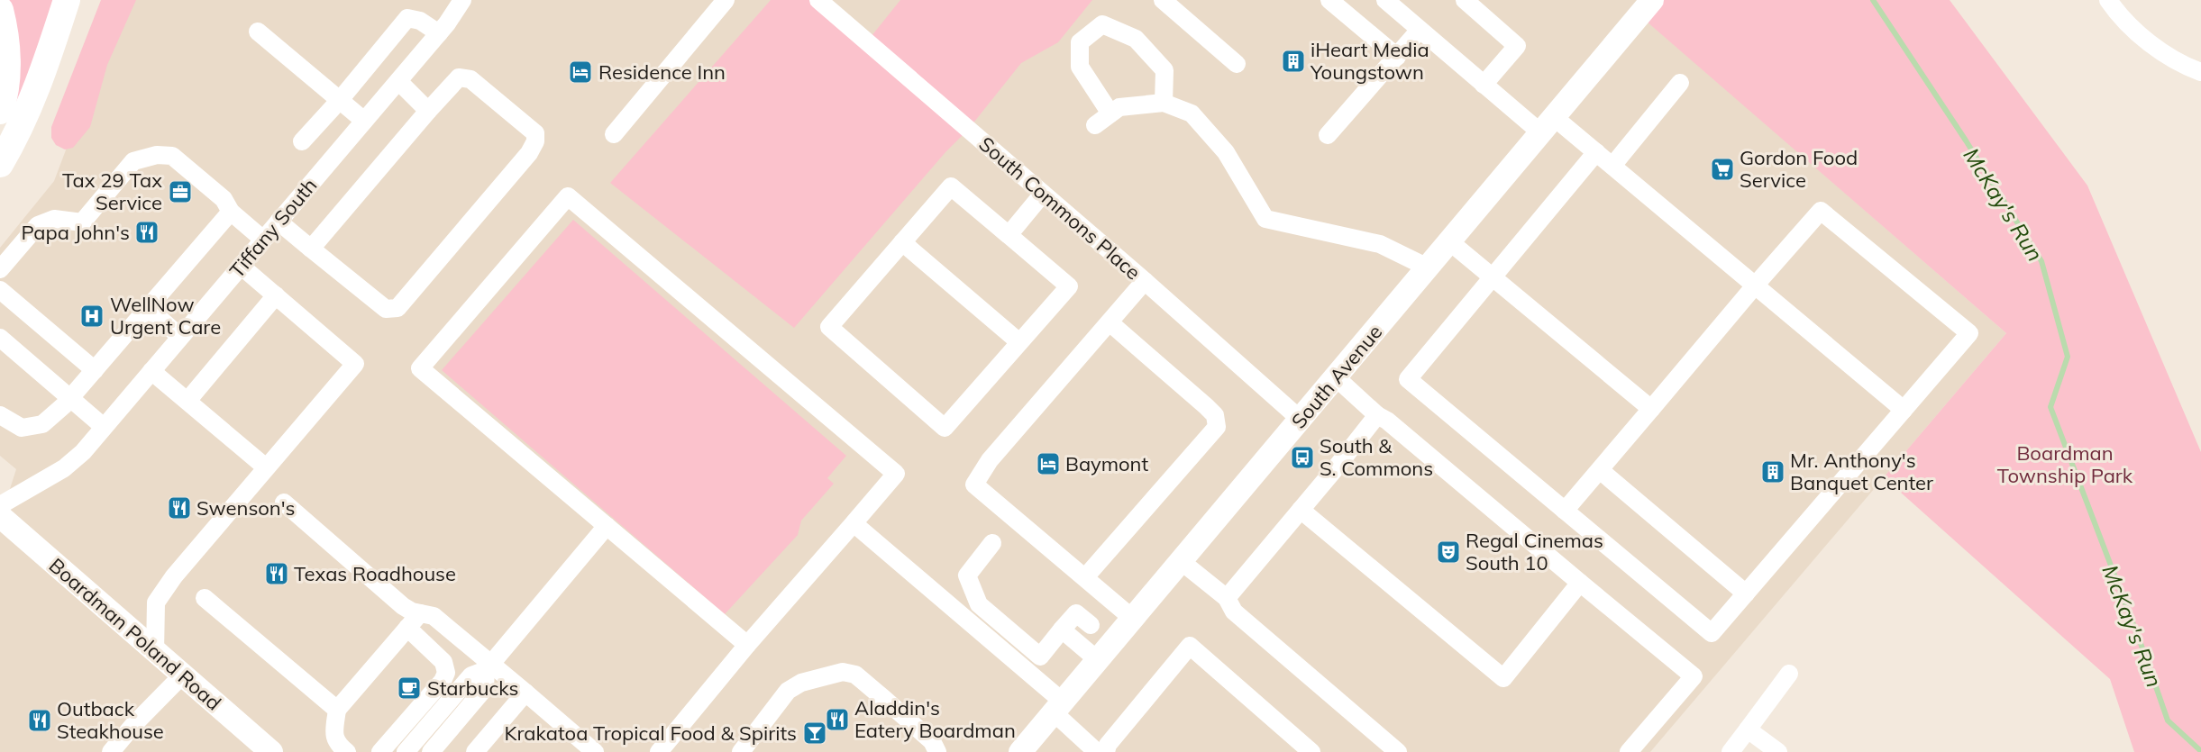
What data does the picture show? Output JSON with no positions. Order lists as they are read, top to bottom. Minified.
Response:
{"streets":{"main road":["South Avenue","Boardman Poland Road"],"street":["South Commons Place","Tiffany South"]},"crossings":[["South Commons Place","South Avenue"]],"water":["McKay's Run"],"parks":["Boardman Township Park"],"places":{"building":["iHeart Media Youngstown","Mr. Anthony's Banquet Center"],"hotel":["Residence Inn","Baymont"],"supermarket":["Gordon Food Service"],"office":["Tax 29 Tax Service"],"restaurant":["Papa John's","Swenson's","Texas Roadhouse","Aladdin's Eatery Boardman","Outback Steakhouse"],"hospital":["WellNow Urgent Care"],"bus stop":["South & S. Commons"],"theatre":["Regal Cinemas South 10"],"cafe":["Starbucks"],"bar":["Krakatoa Tropical Food & Spirits"]}}
